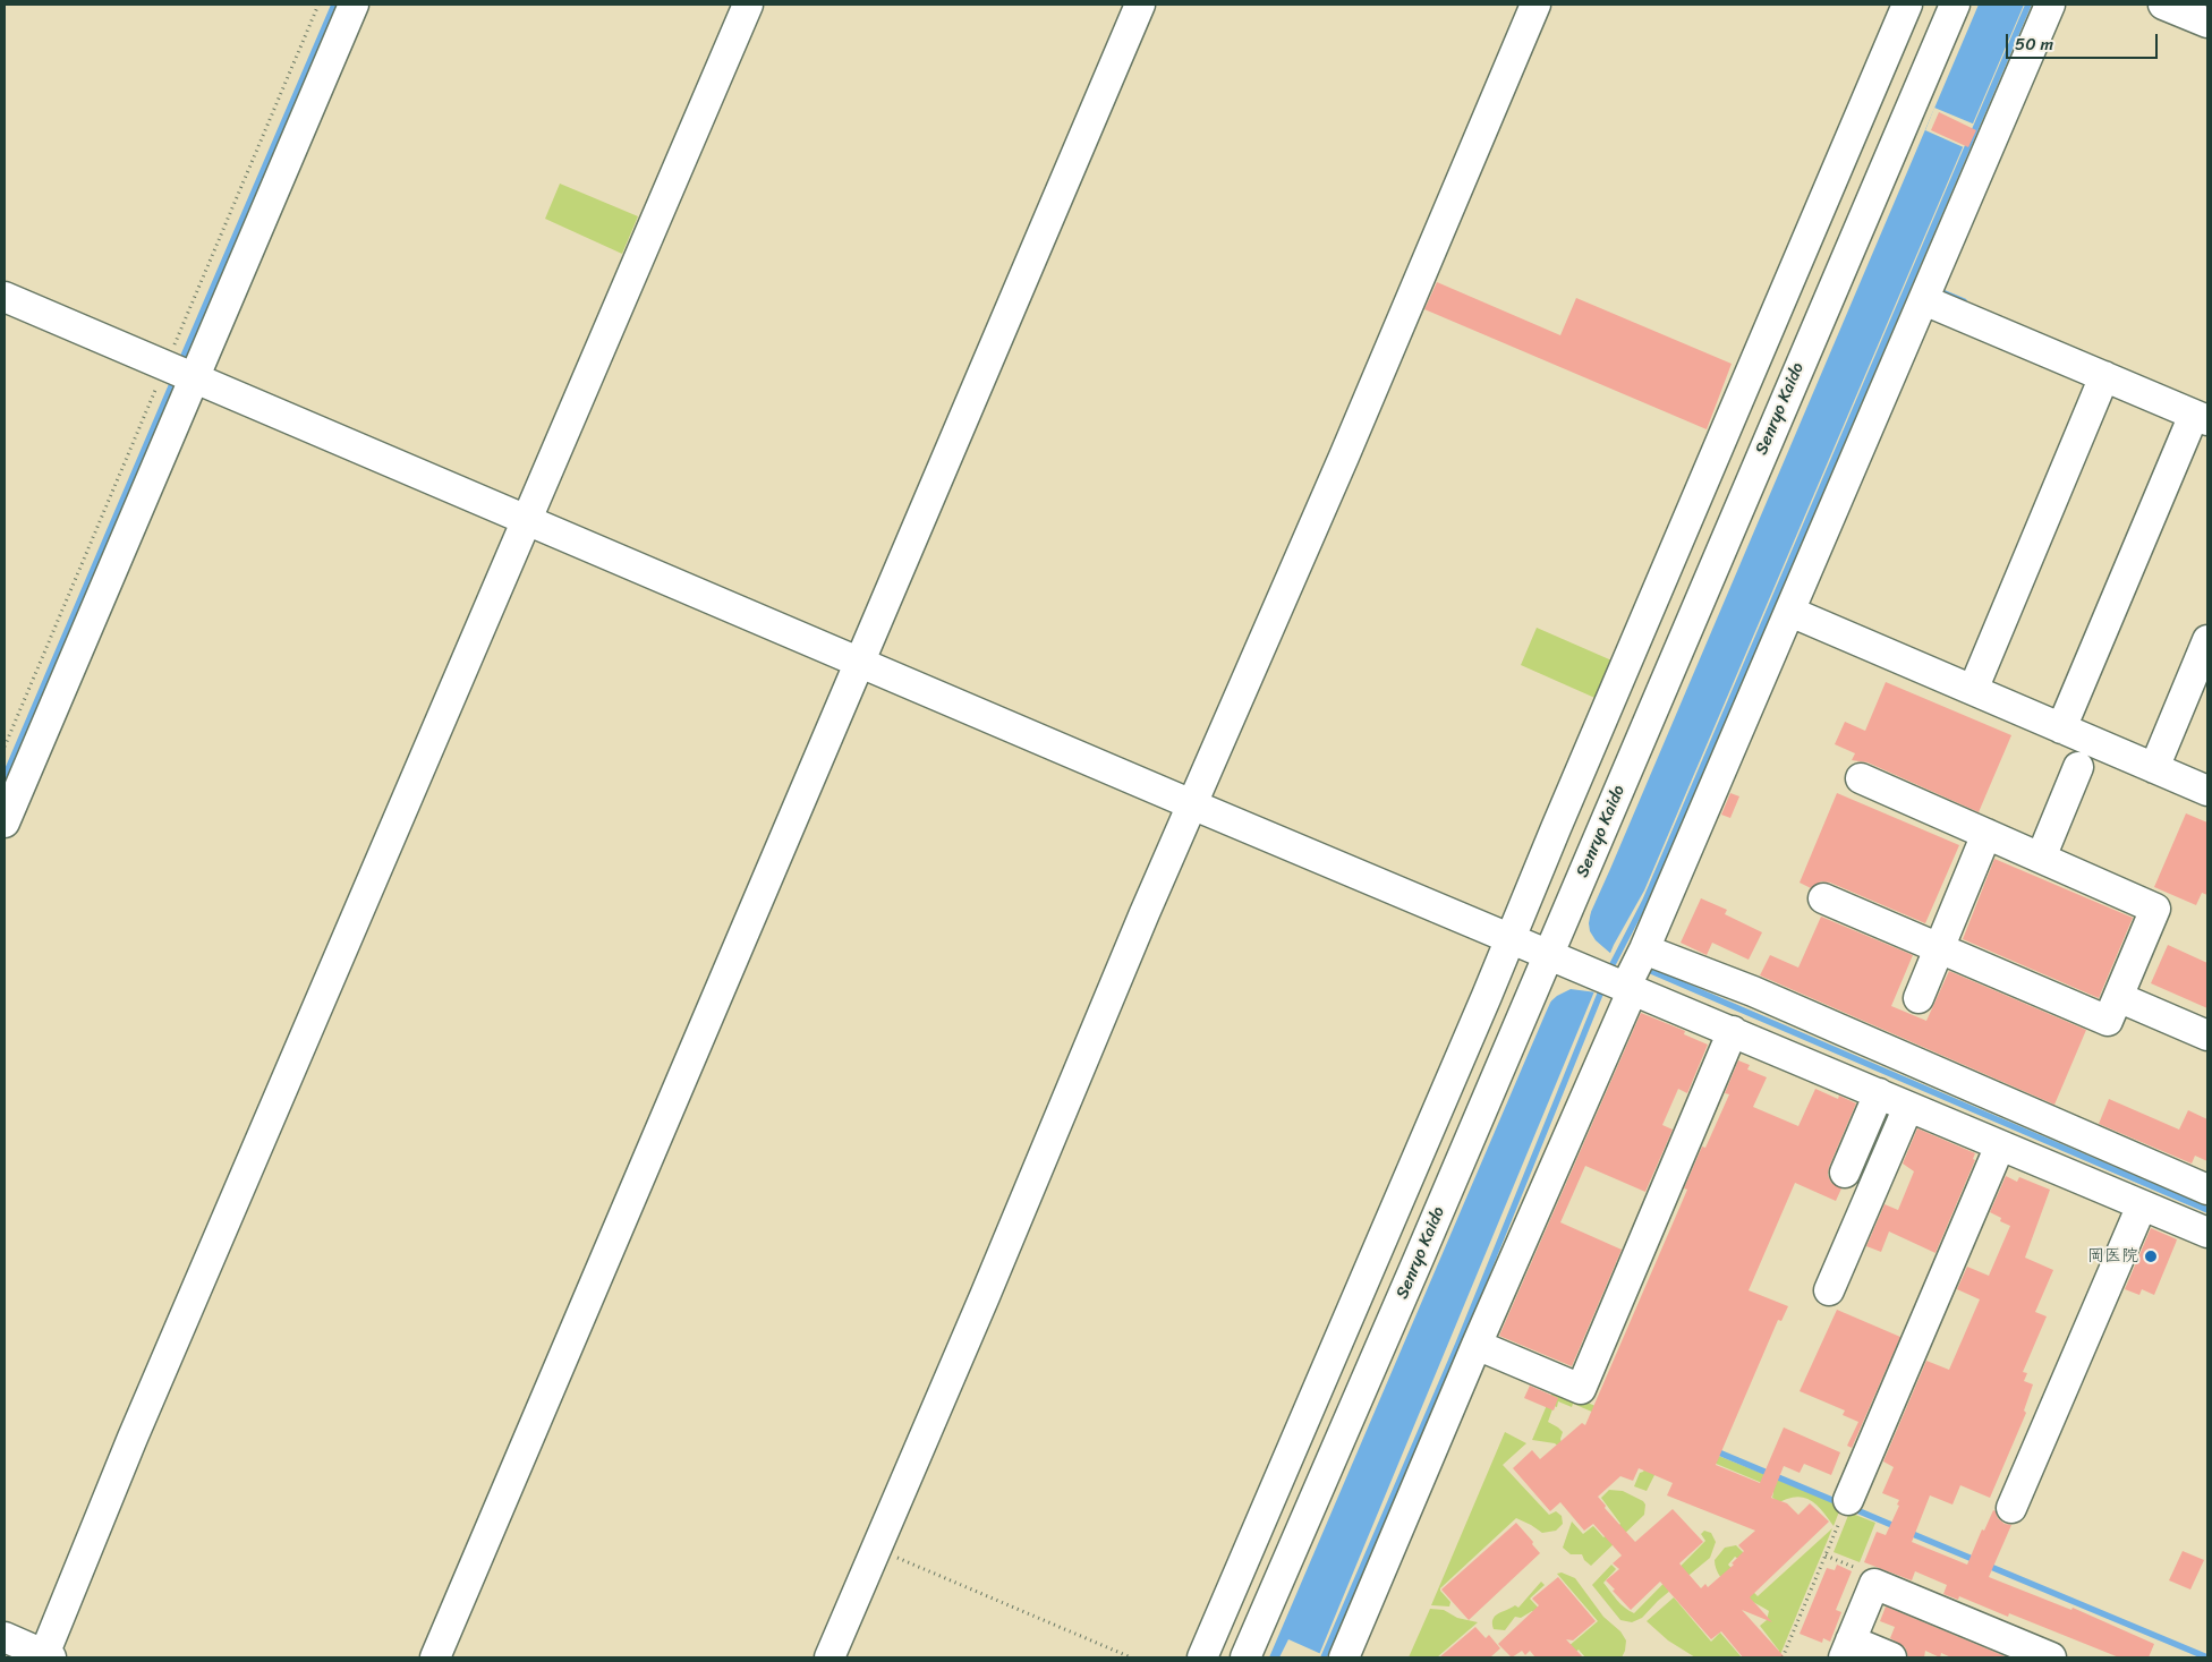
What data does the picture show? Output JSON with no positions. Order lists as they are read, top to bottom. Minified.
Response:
{"streets":{"street":["Senryo Kaido"]},"places":["岡医院"],"scale_bar":"50 m"}
